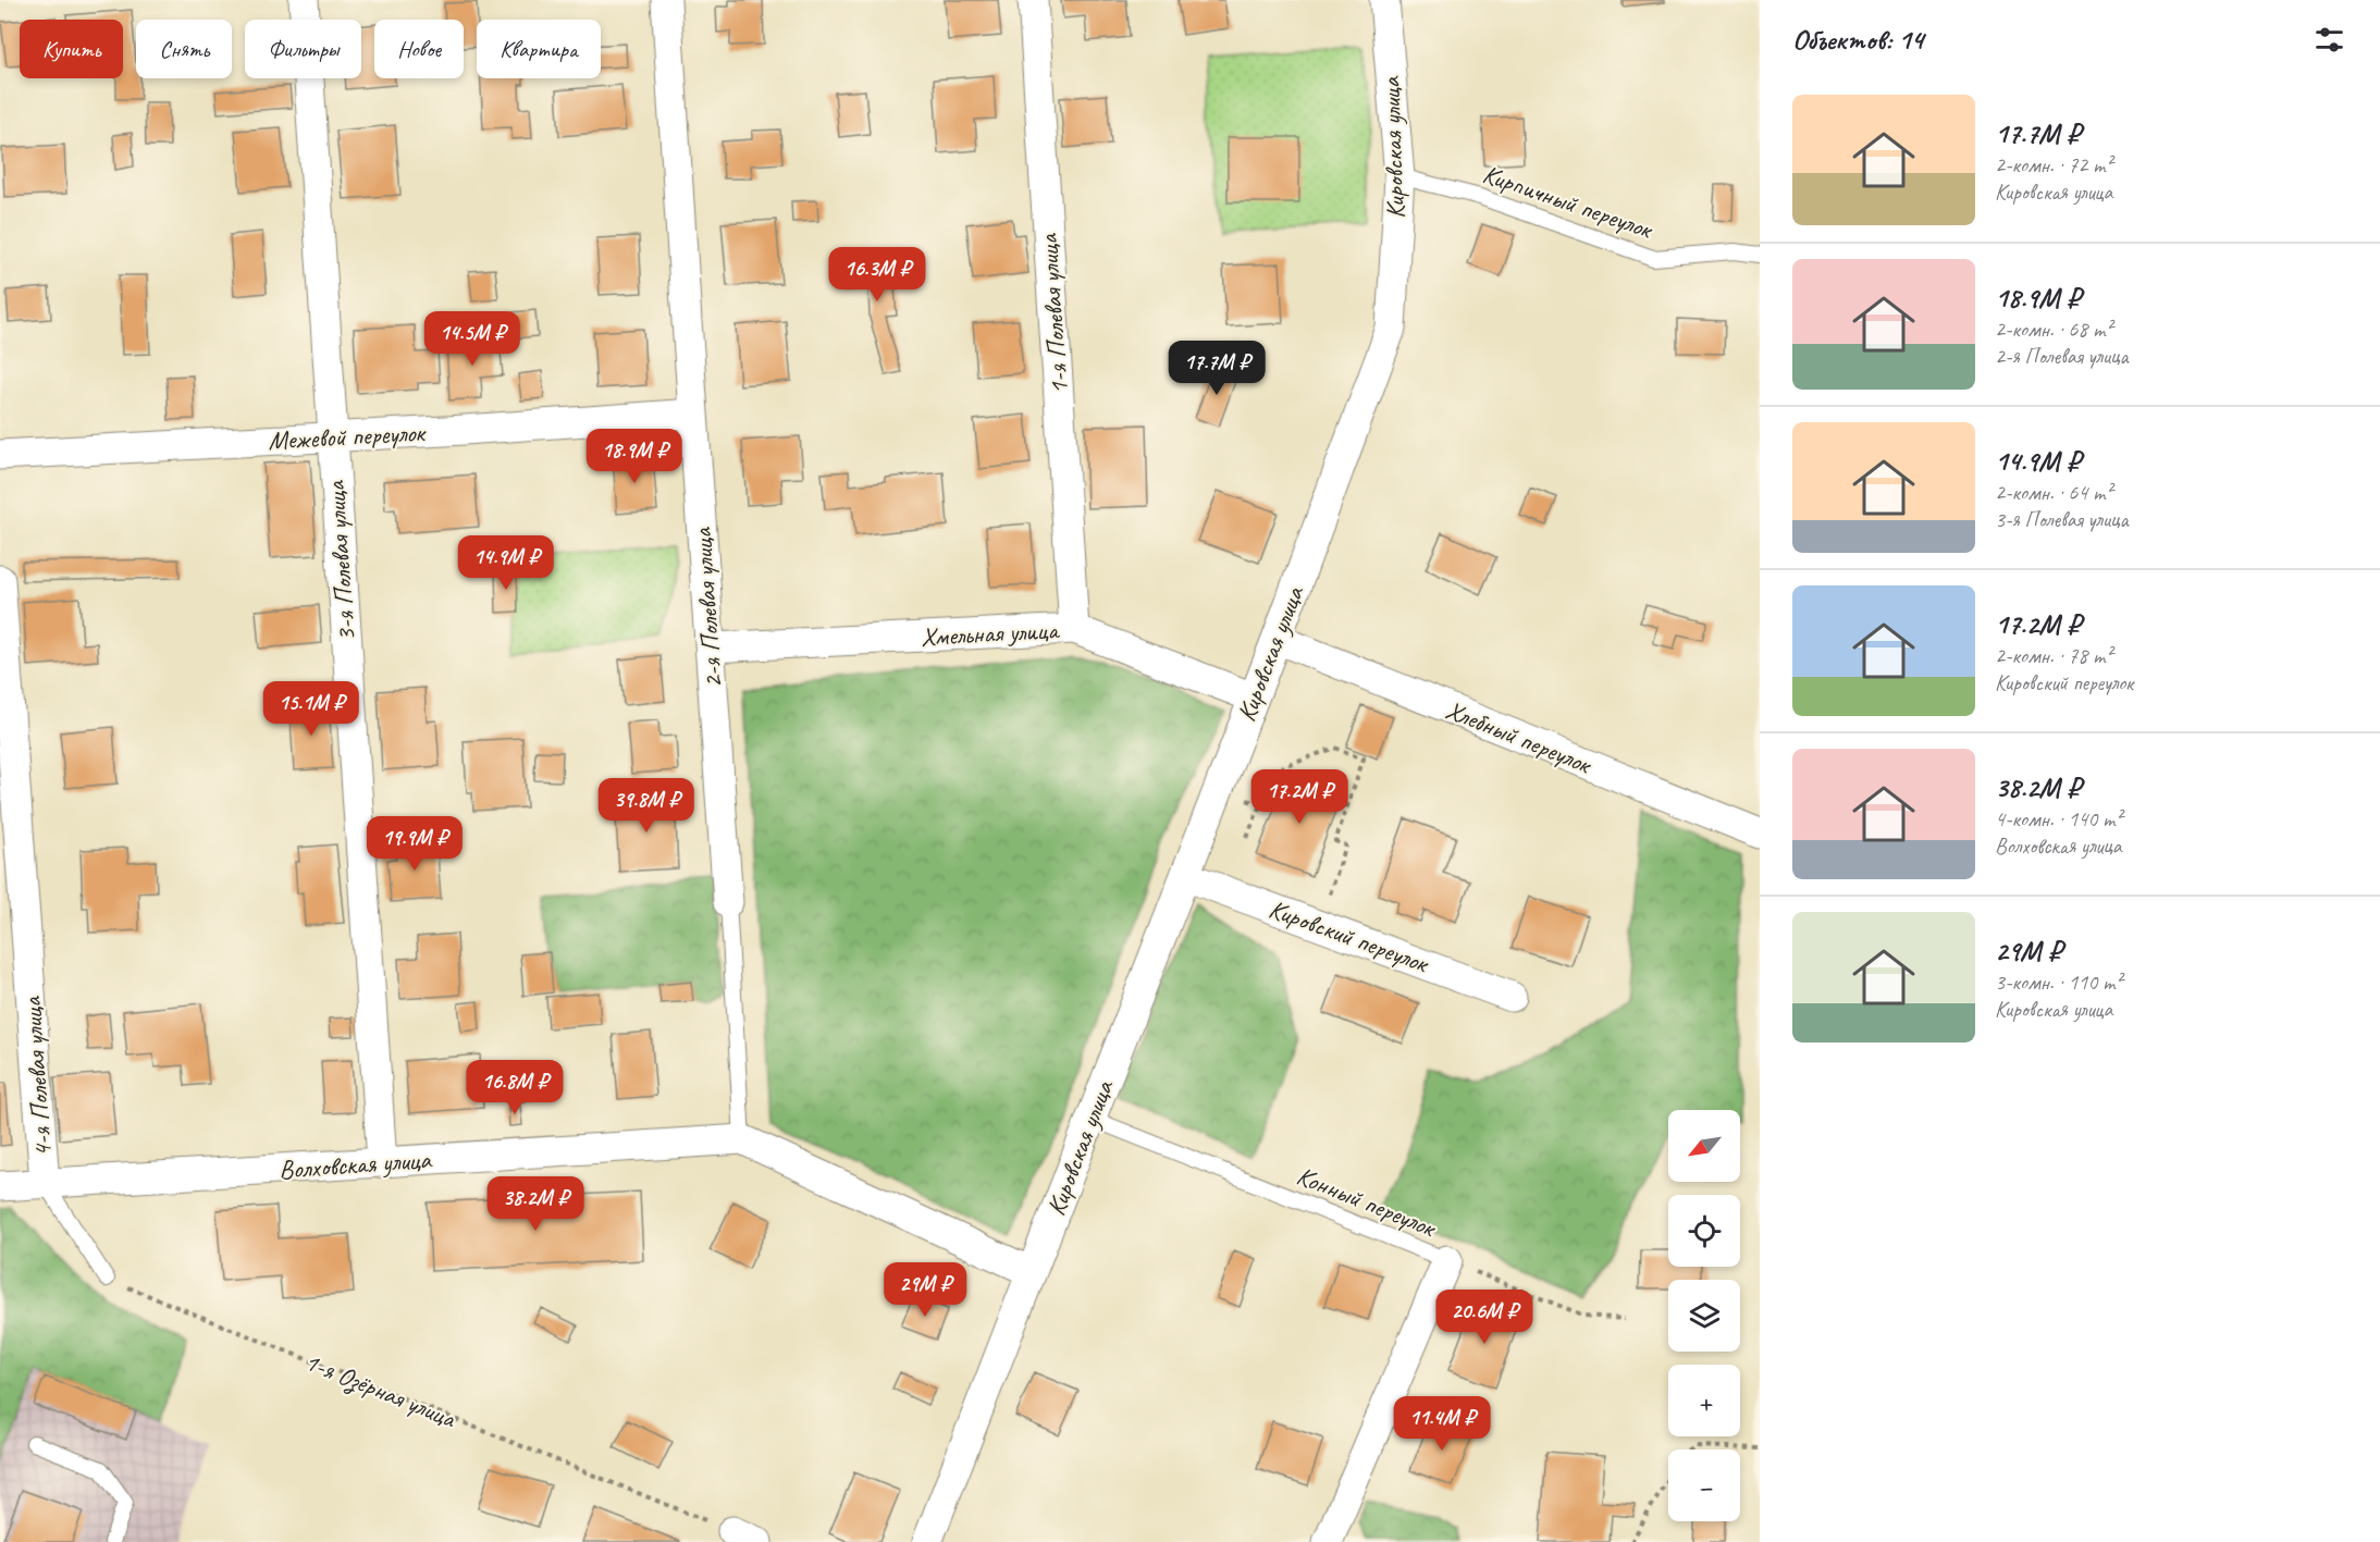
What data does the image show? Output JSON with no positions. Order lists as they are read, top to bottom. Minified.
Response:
{"streets":{"street":["Кировская улица","1-я Полевая улица","Межевой переулок","3-я Полевая улица","2-я Полевая улица","Хмельная улица","Хлебный переулок","Кировский переулок","4-я Полевая улица","Волховская улица"],"lane":["Кирпичный переулок","Конный переулок"],"path":["1-я Озёрная улица"]},"crossings":[["Кировская улица","Кирпичный переулок"],["Кировская улица","Хмельная улица"],["Кировская улица","Хлебный переулок"],["Кировская улица","Кировский переулок"],["Кировская улица","Волховская улица"],["Кировская улица","Конный переулок"],["1-я Полевая улица","Хмельная улица"],["Межевой переулок","3-я Полевая улица"],["Межевой переулок","2-я Полевая улица"],["3-я Полевая улица","Волховская улица"],["2-я Полевая улица","Хмельная улица"],["2-я Полевая улица","Волховская улица"],["4-я Полевая улица","Волховская улица"]],"north":"bottom left","page":{"heading":"Объектов: 14","chip":["Купить","Снять","Фильтры","Новое","Квартира"],"list":[{"name":"17.7M ₽","note":"2-комн. · 72 m² · Кировская улица"},{"name":"18.9M ₽","note":"2-комн. · 68 m² · 2-я Полевая улица"},{"name":"14.9M ₽","note":"2-комн. · 64 m² · 3-я Полевая улица"},{"name":"17.2M ₽","note":"2-комн. · 78 m² · Кировский переулок"},{"name":"38.2M ₽","note":"4-комн. · 140 m² · Волховская улица"},{"name":"29M ₽","note":"3-комн. · 110 m² · Кировская улица"}],"price":["16.3M ₽","14.5M ₽","17.7M ₽","18.9M ₽","14.9M ₽","15.1M ₽","17.2M ₽","39.8M ₽","19.9M ₽","16.8M ₽","38.2M ₽","29M ₽","20.6M ₽","11.4M ₽"],"map_buttons":["+","−"]}}
